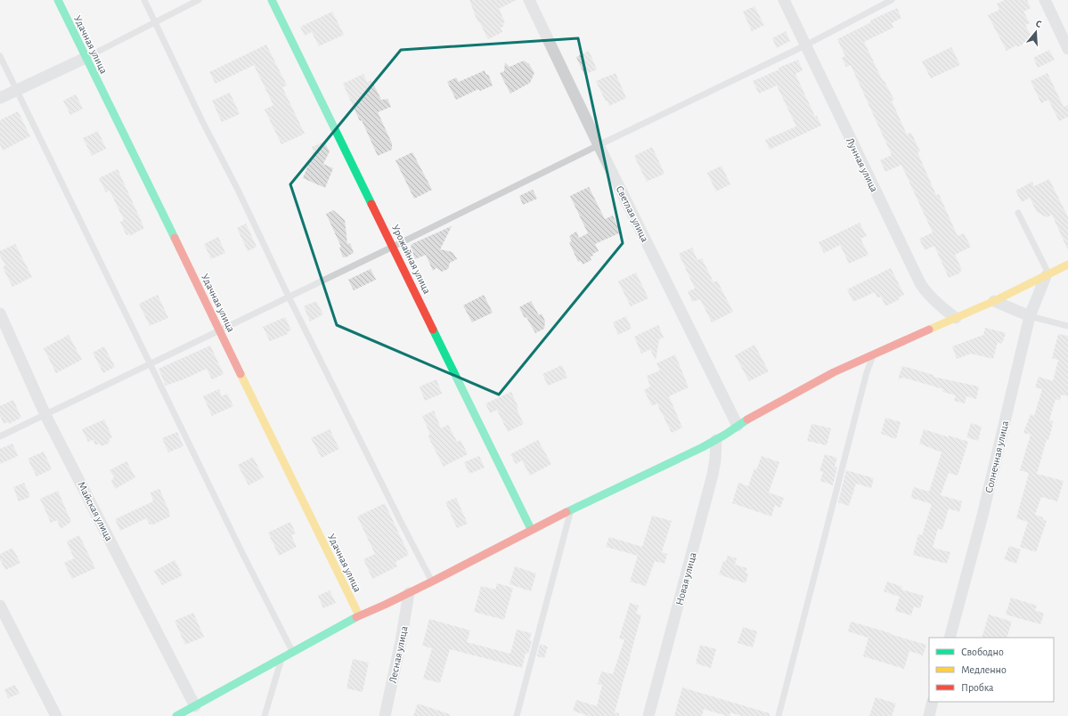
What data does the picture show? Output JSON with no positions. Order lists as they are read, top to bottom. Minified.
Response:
{"streets":{"street":["Удачная улица","Лунная улица","Светлая улица","Урожайная улица","Солнечная улица","Майская улица","Новая улица","Лесная улица"]},"legend":["Свободно","Медленно","Пробка"],"north":"top"}
